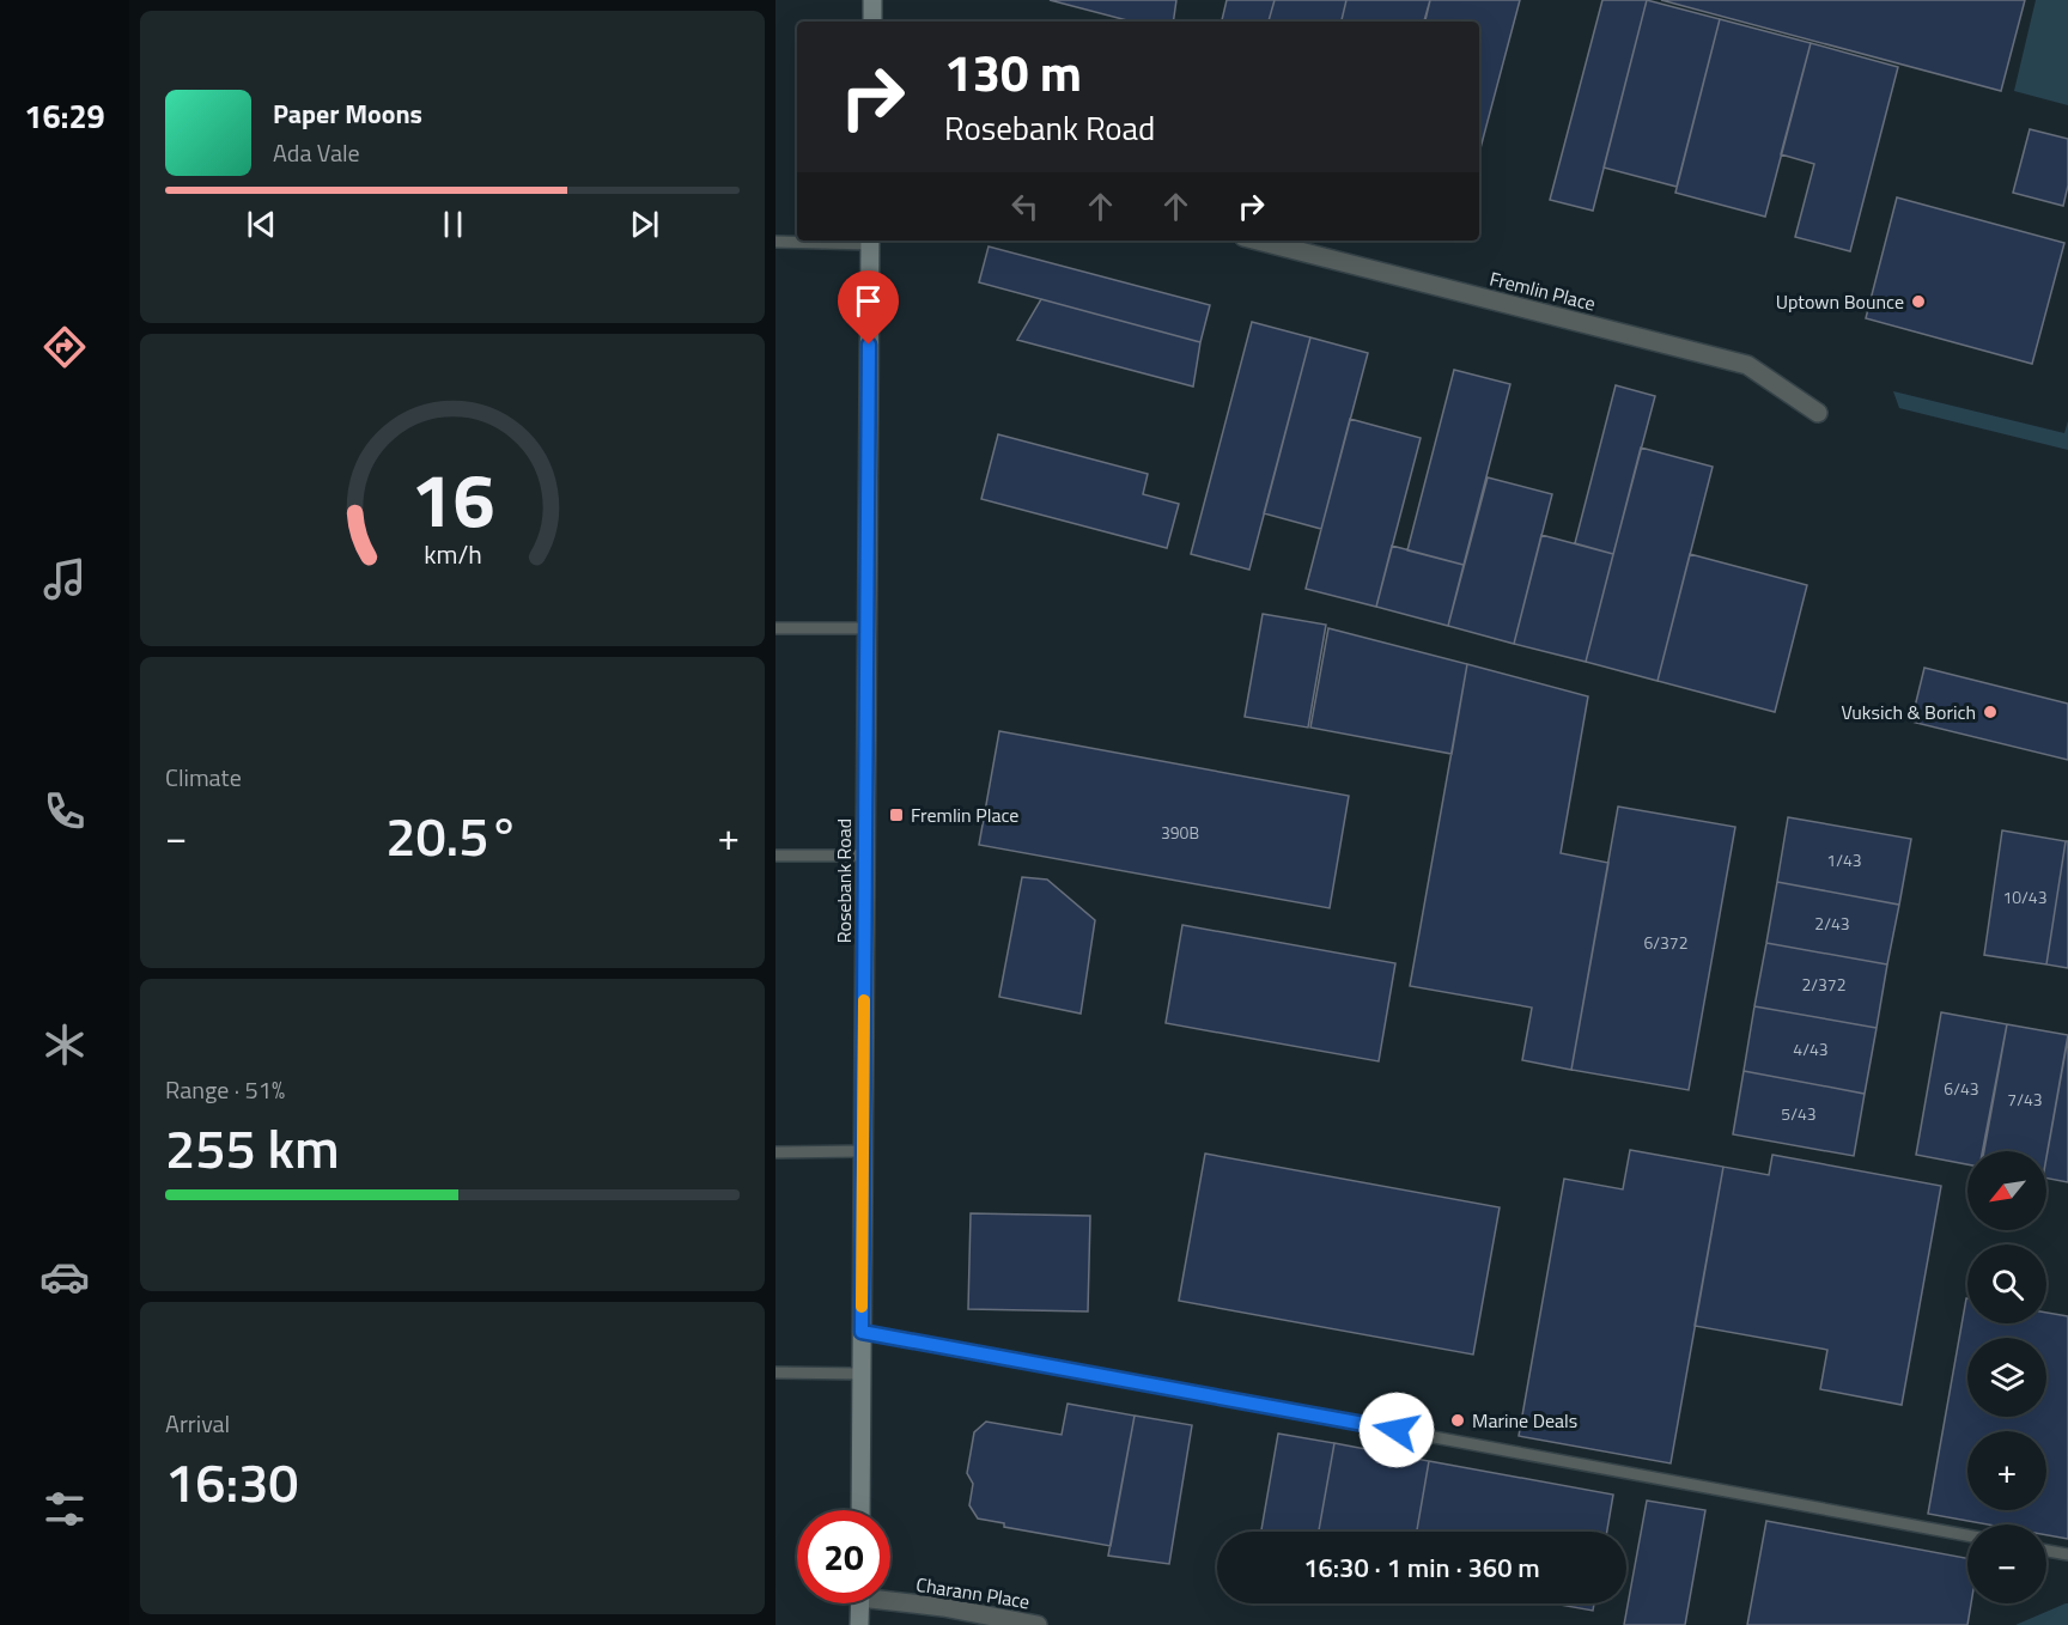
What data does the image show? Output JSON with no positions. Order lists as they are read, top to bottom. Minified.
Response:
{"streets":{"main road":["Rosebank Road"],"street":["Fremlin Place","Charann Place"]},"places":{"other":["Uptown Bounce","Vuksich & Borich","Marine Deals"],"transit":["Fremlin Place"]},"house_numbers":["390B","1/43","10/43","2/43","6/372","2/372","4/43","6/43","7/43","5/43"],"north":"bottom left","page":{"tabs":"16:29","turn":["130 m","Rosebank Road"],"song":["Paper Moons","Ada Vale"],"tile":["Climate",["Range · 51%","255 km"],["Arrival","16:30"]],"heat":["−","20.5°","+"],"map_buttons":["+","−"],"limit":"20","trip":"16:30 · 1 min · 360 m","gauge":["16","km/h"]}}
